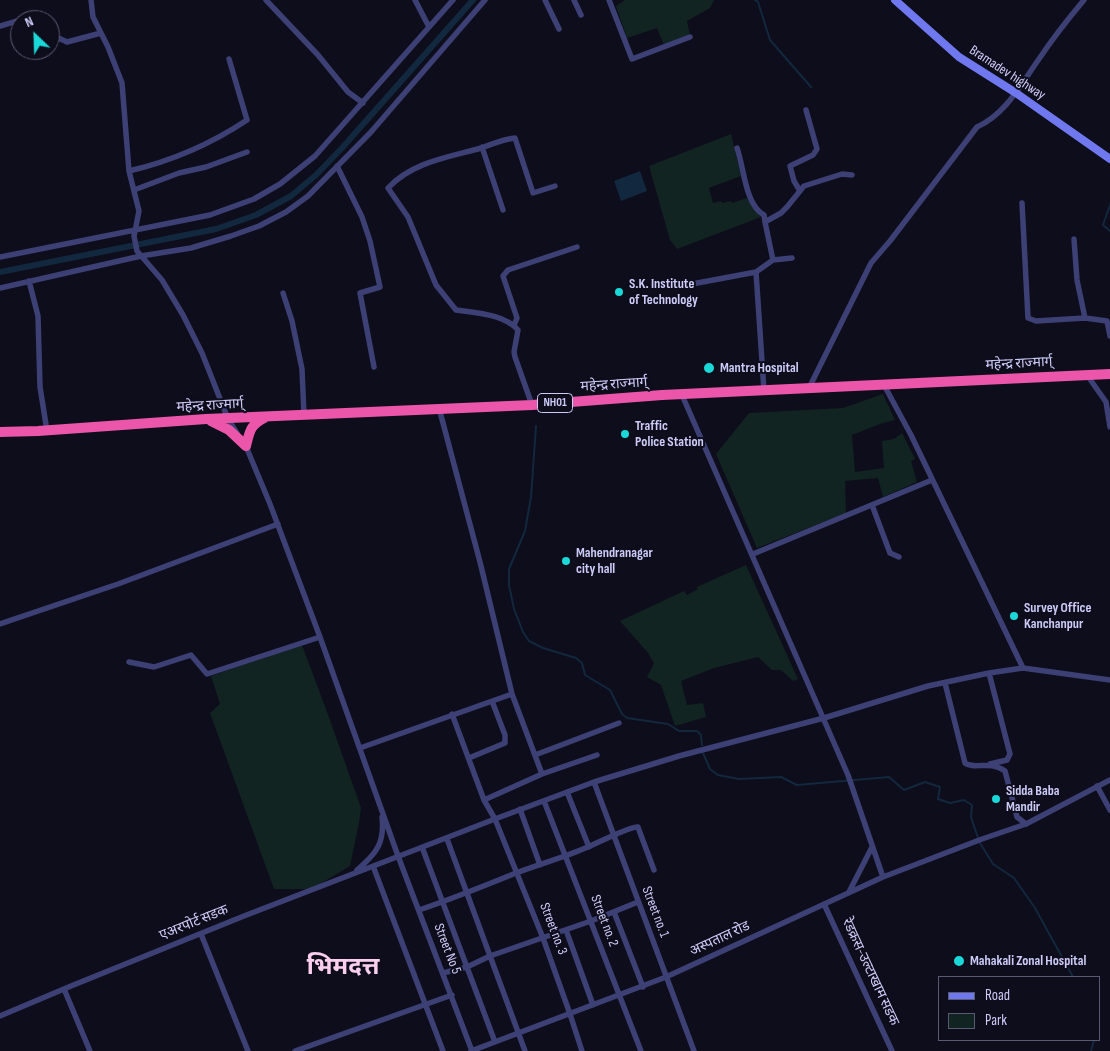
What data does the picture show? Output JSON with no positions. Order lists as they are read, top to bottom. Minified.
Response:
{"streets":{"highway":["महेन्द्र राज्मार्ग्","NH01"],"street":["Bramadev highway","Street no. 1","Street no. 2","एअरपोर्ट सडक","Street no. 3","अस्पताल रोड","Street No 5","रेडक्रस-उल्टाखाम सडक"]},"crossings":[["Street no. 1","एअरपोर्ट सडक"],["Street no. 1","अस्पताल रोड"],["Street no. 2","एअरपोर्ट सडक"],["Street no. 2","अस्पताल रोड"],["एअरपोर्ट सडक","Street no. 3"],["एअरपोर्ट सडक","Street No 5"],["Street no. 3","अस्पताल रोड"],["अस्पताल रोड","Street No 5"],["अस्पताल रोड","रेडक्रस-उल्टाखाम सडक"]],"districts":["भिमदत्त"],"places":["S.K. Institute of Technology","Mantra Hospital","Traffic Police Station","Mahendranagar city hall","Survey Office Kanchanpur","Sidda Baba Mandir","Mahakali Zonal Hospital"],"legend":["Road","Park"],"north":"top left"}
